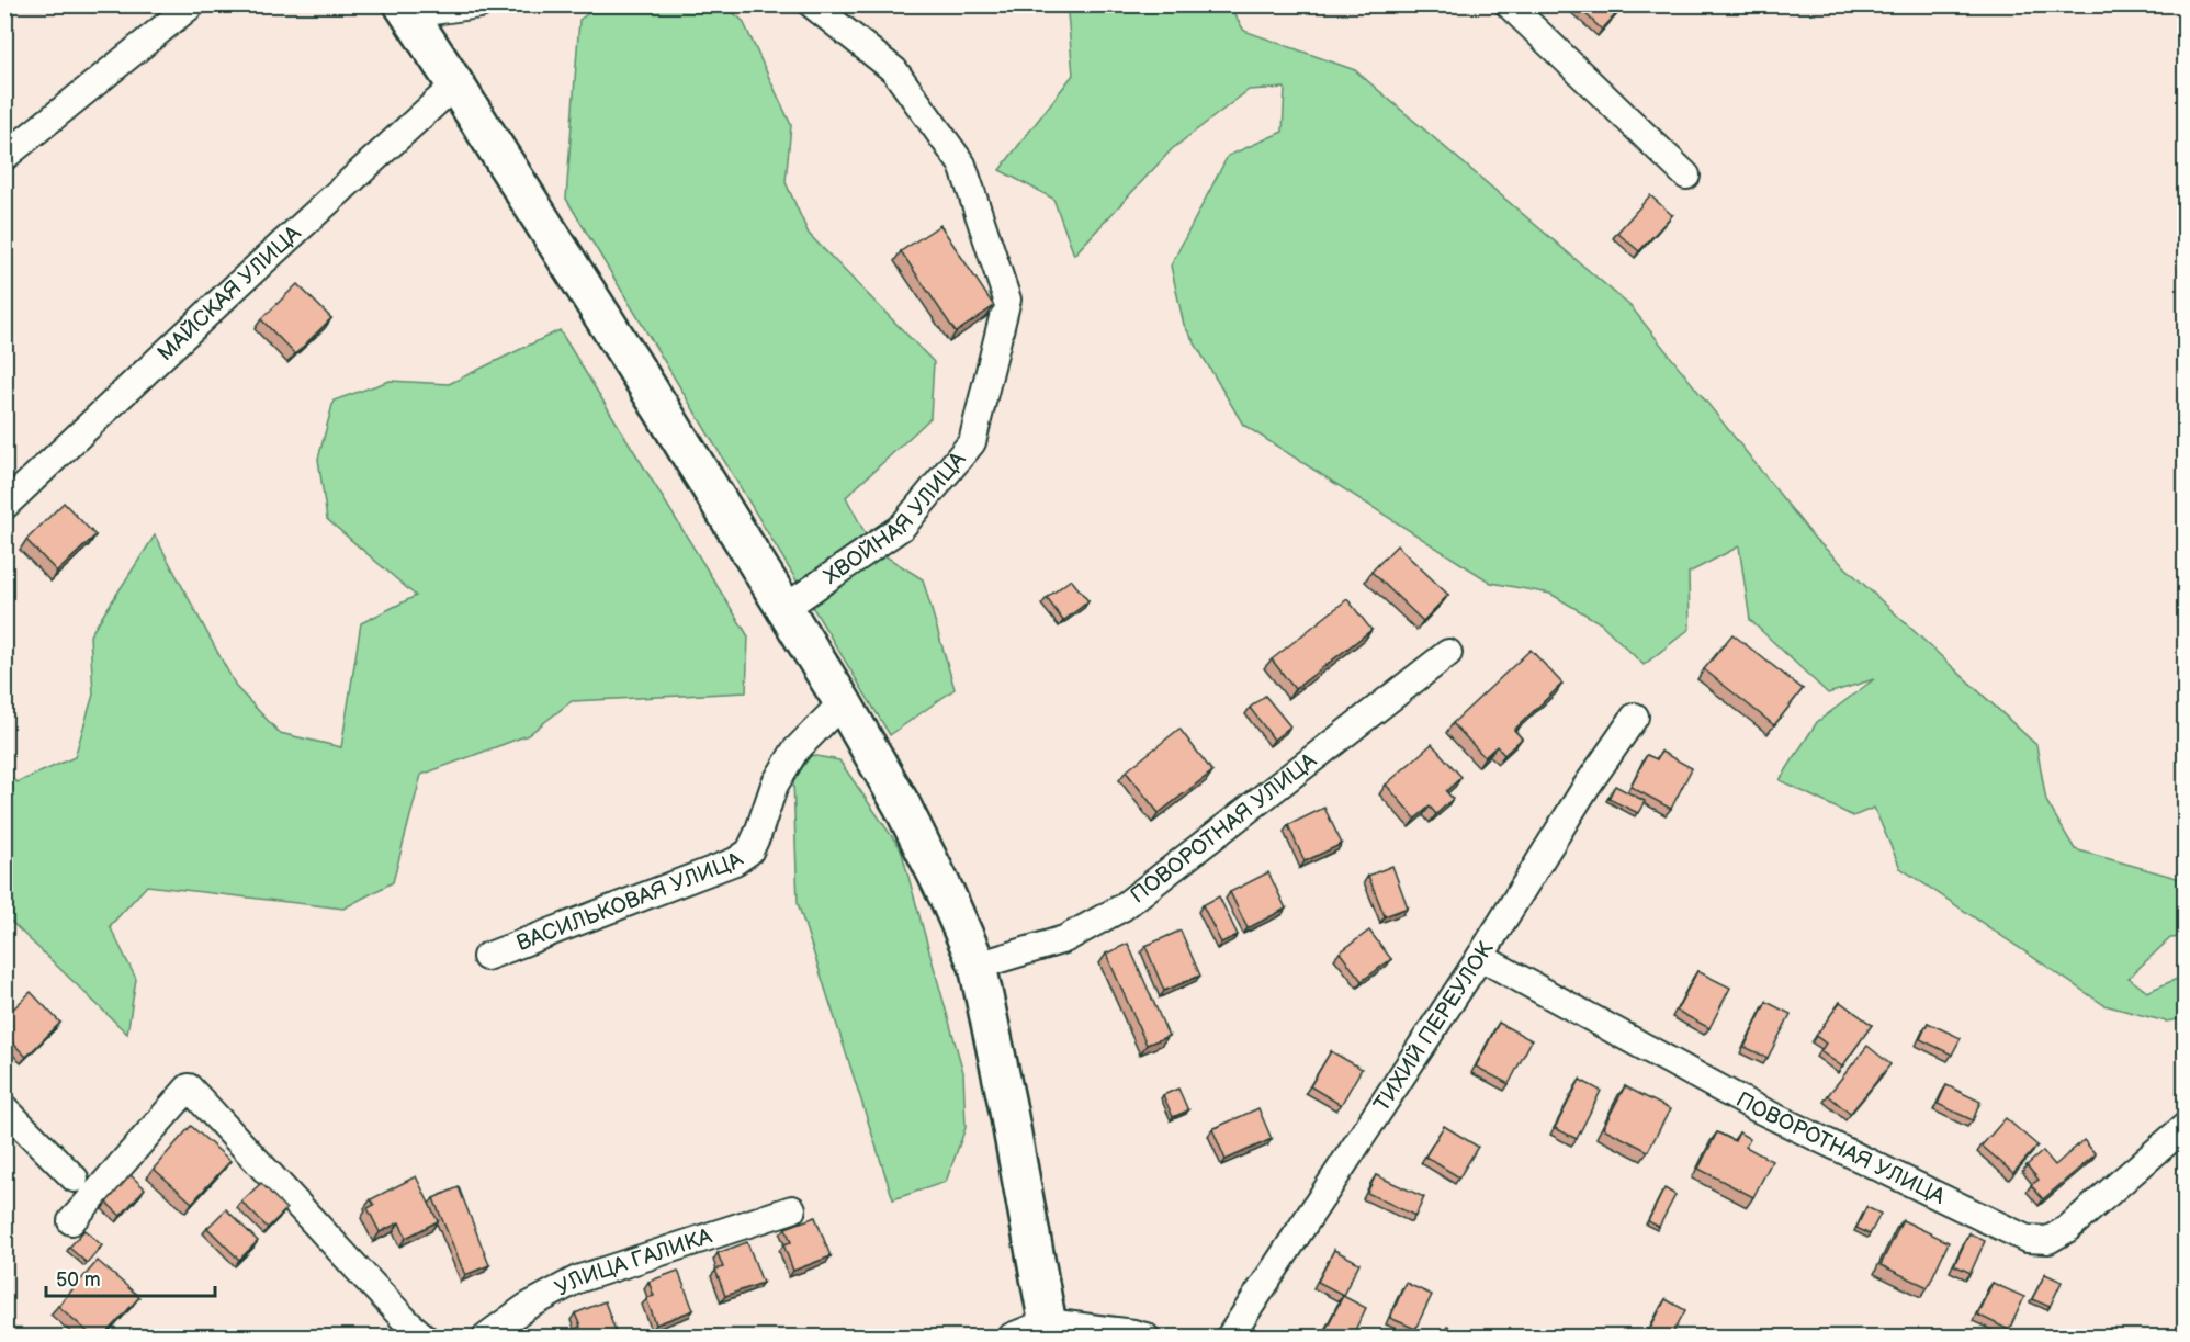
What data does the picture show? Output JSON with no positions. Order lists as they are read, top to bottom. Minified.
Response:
{"streets":{"street":["МАЙСКАЯ УЛИЦА","ХВОЙНАЯ УЛИЦА","ПОВОРОТНАЯ УЛИЦА","ВАСИЛЬКОВАЯ УЛИЦА","ТИХИЙ ПЕРЕУЛОК","УЛИЦА ГАЛИКА"]},"crossings":[["ПОВОРОТНАЯ УЛИЦА","ТИХИЙ ПЕРЕУЛОК"]],"scale_bar":"50 m"}
